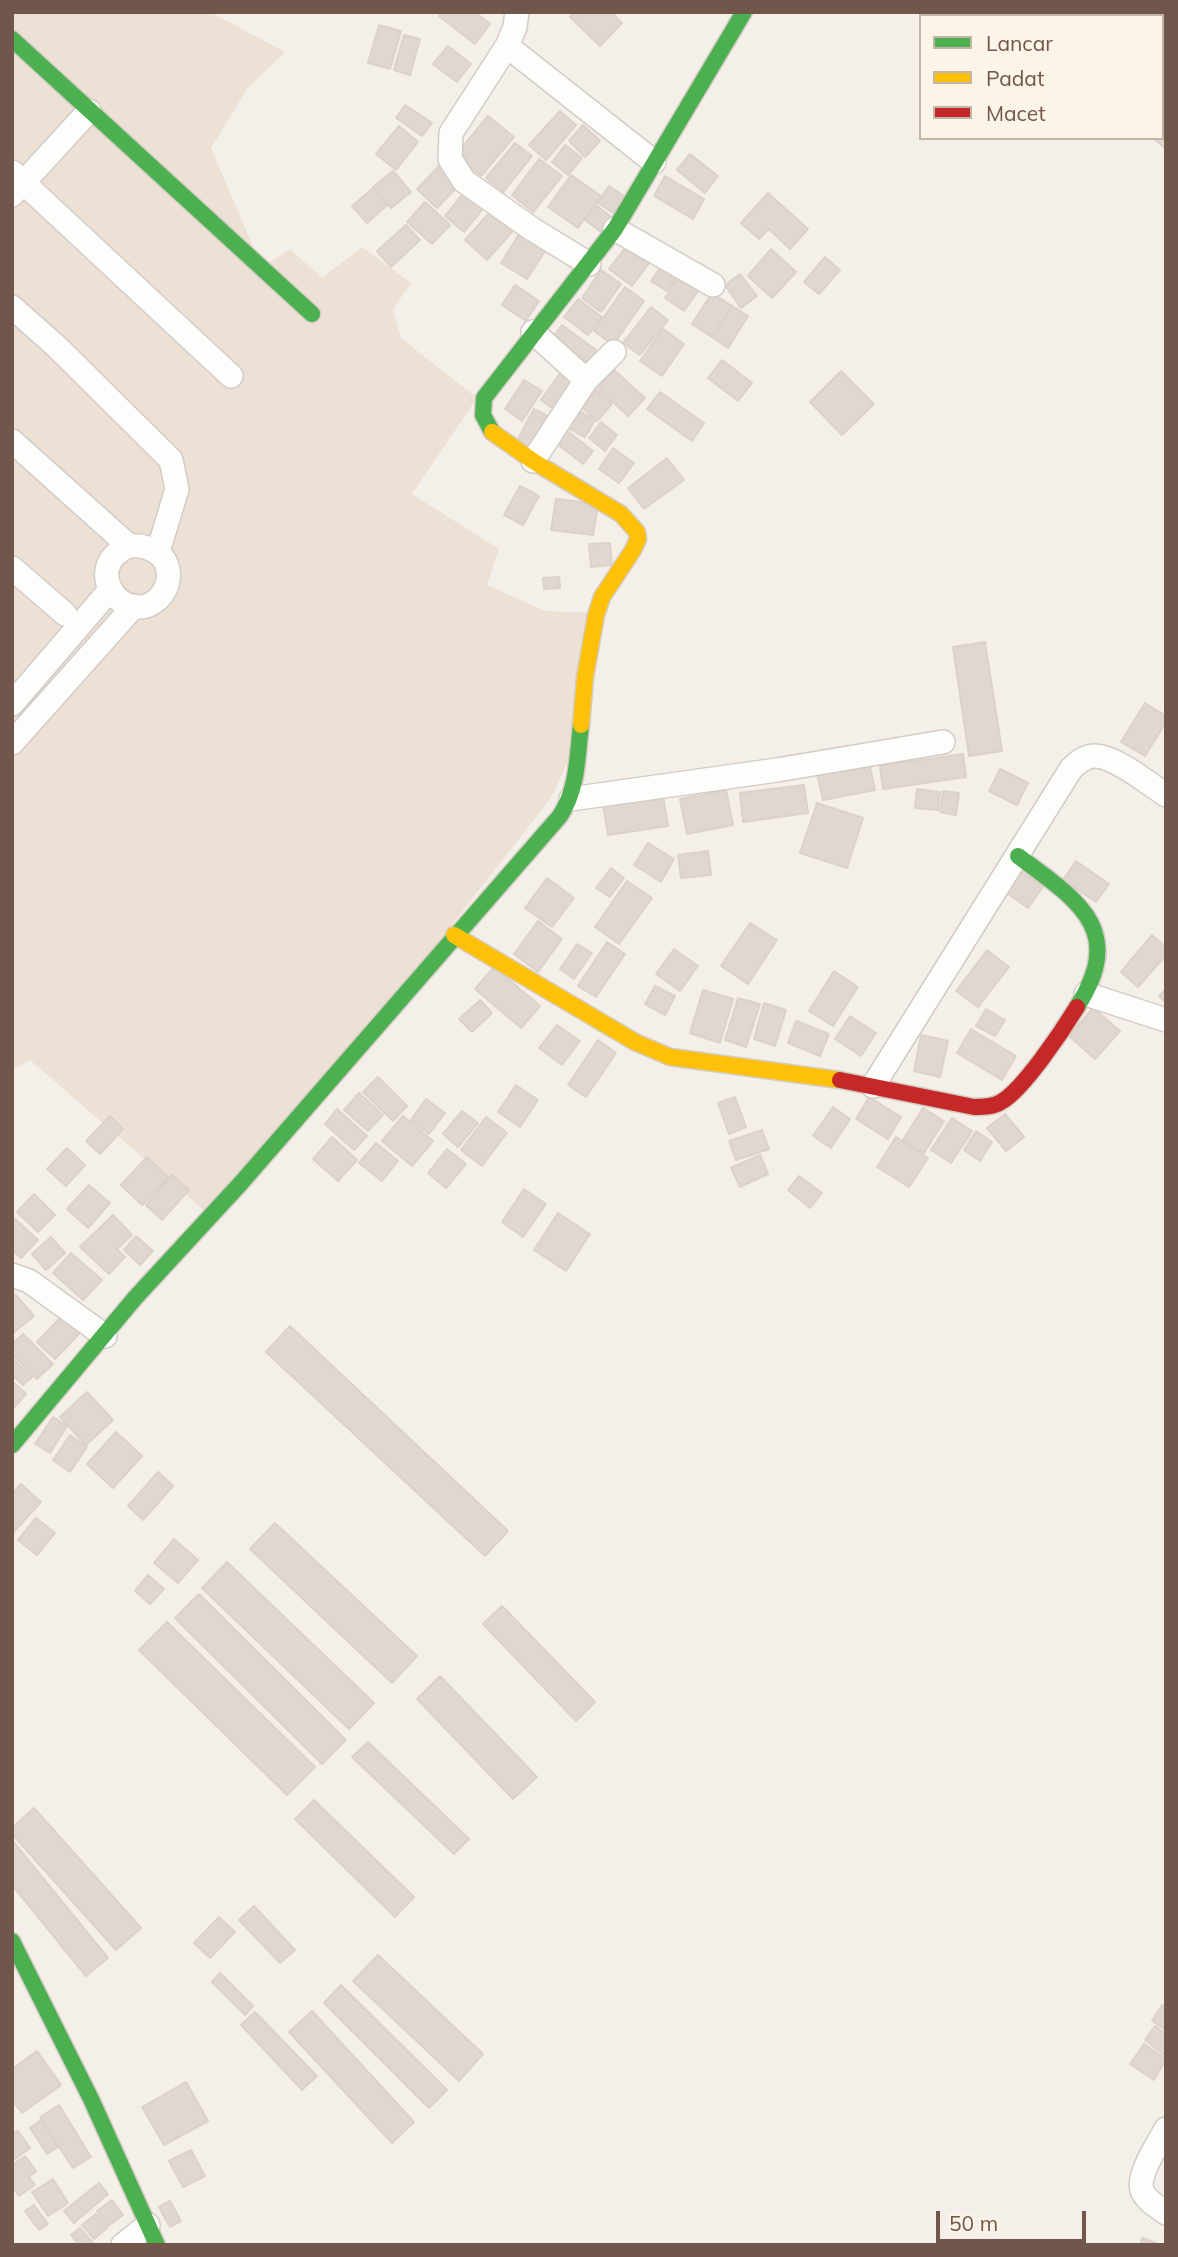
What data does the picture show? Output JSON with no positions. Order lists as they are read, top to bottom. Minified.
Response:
{"legend":["Lancar","Padat","Macet"],"scale_bar":"50 m"}
